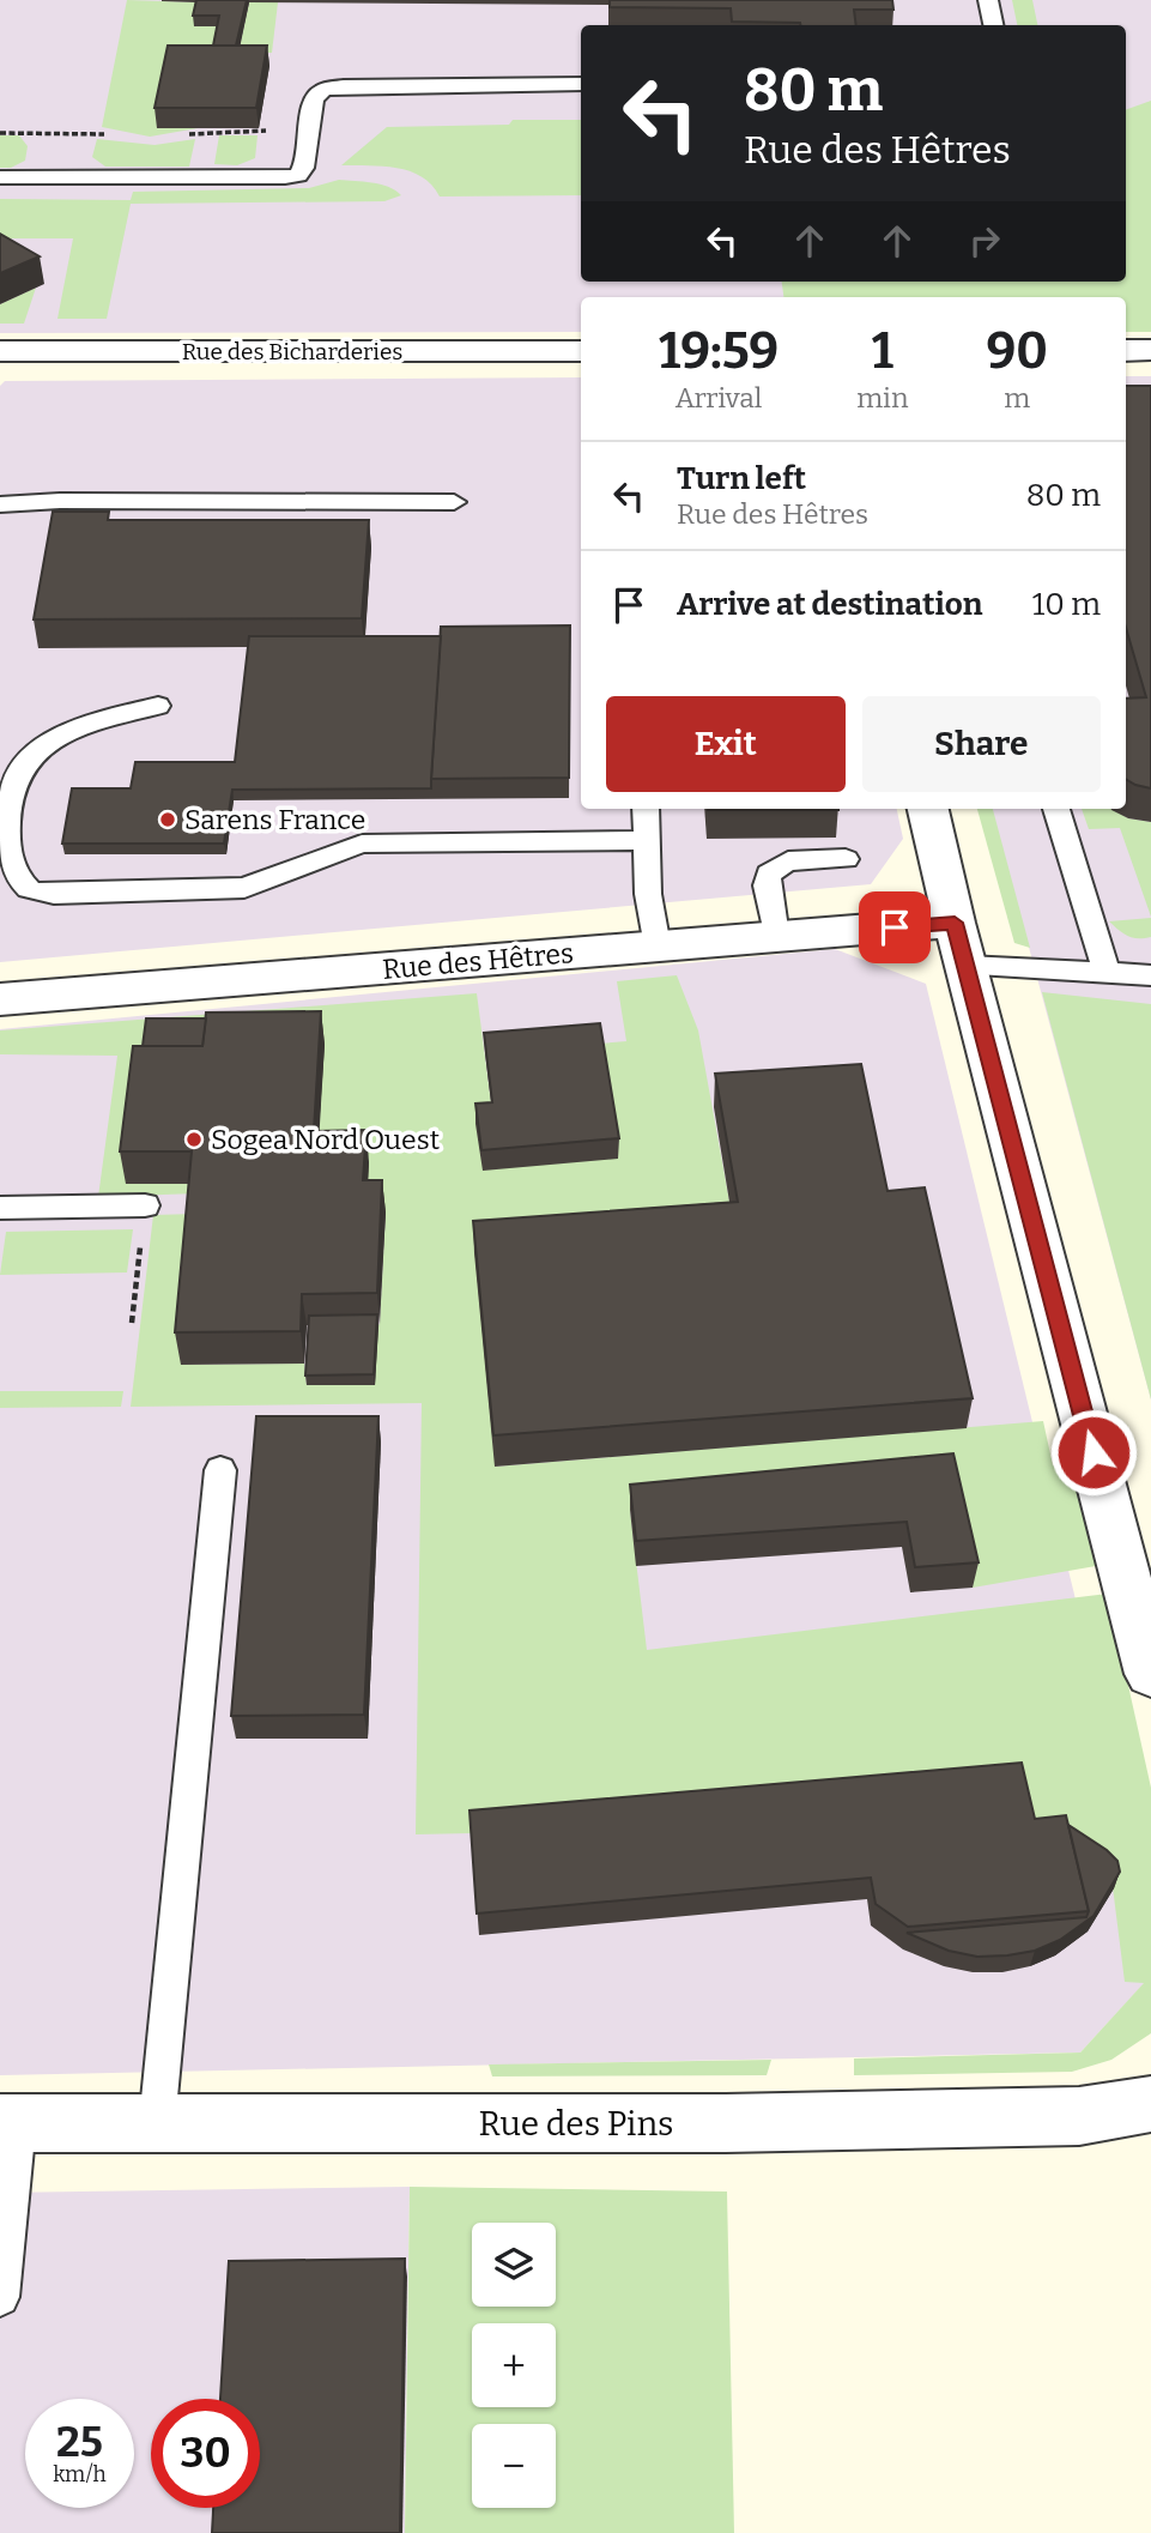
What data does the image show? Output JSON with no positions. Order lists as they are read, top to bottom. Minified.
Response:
{"streets":{"street":["Rue des Bicharderies","Rue des Hêtres","Rue des Pins"]},"places":["Sarens France","Sogea Nord Ouest"],"page":{"turn":["80 m","Rue des Hêtres"],"eta":["19:59","Arrival","1","min","90","m"],"list":[{"name":"Turn left","note":"Rue des Hêtres","value":"80 m"},{"name":"Arrive at destination","value":"10 m"}],"buttons":["Exit","Share"],"map_buttons":["+","−"],"speed":"25 km/h","limit":"30"}}
